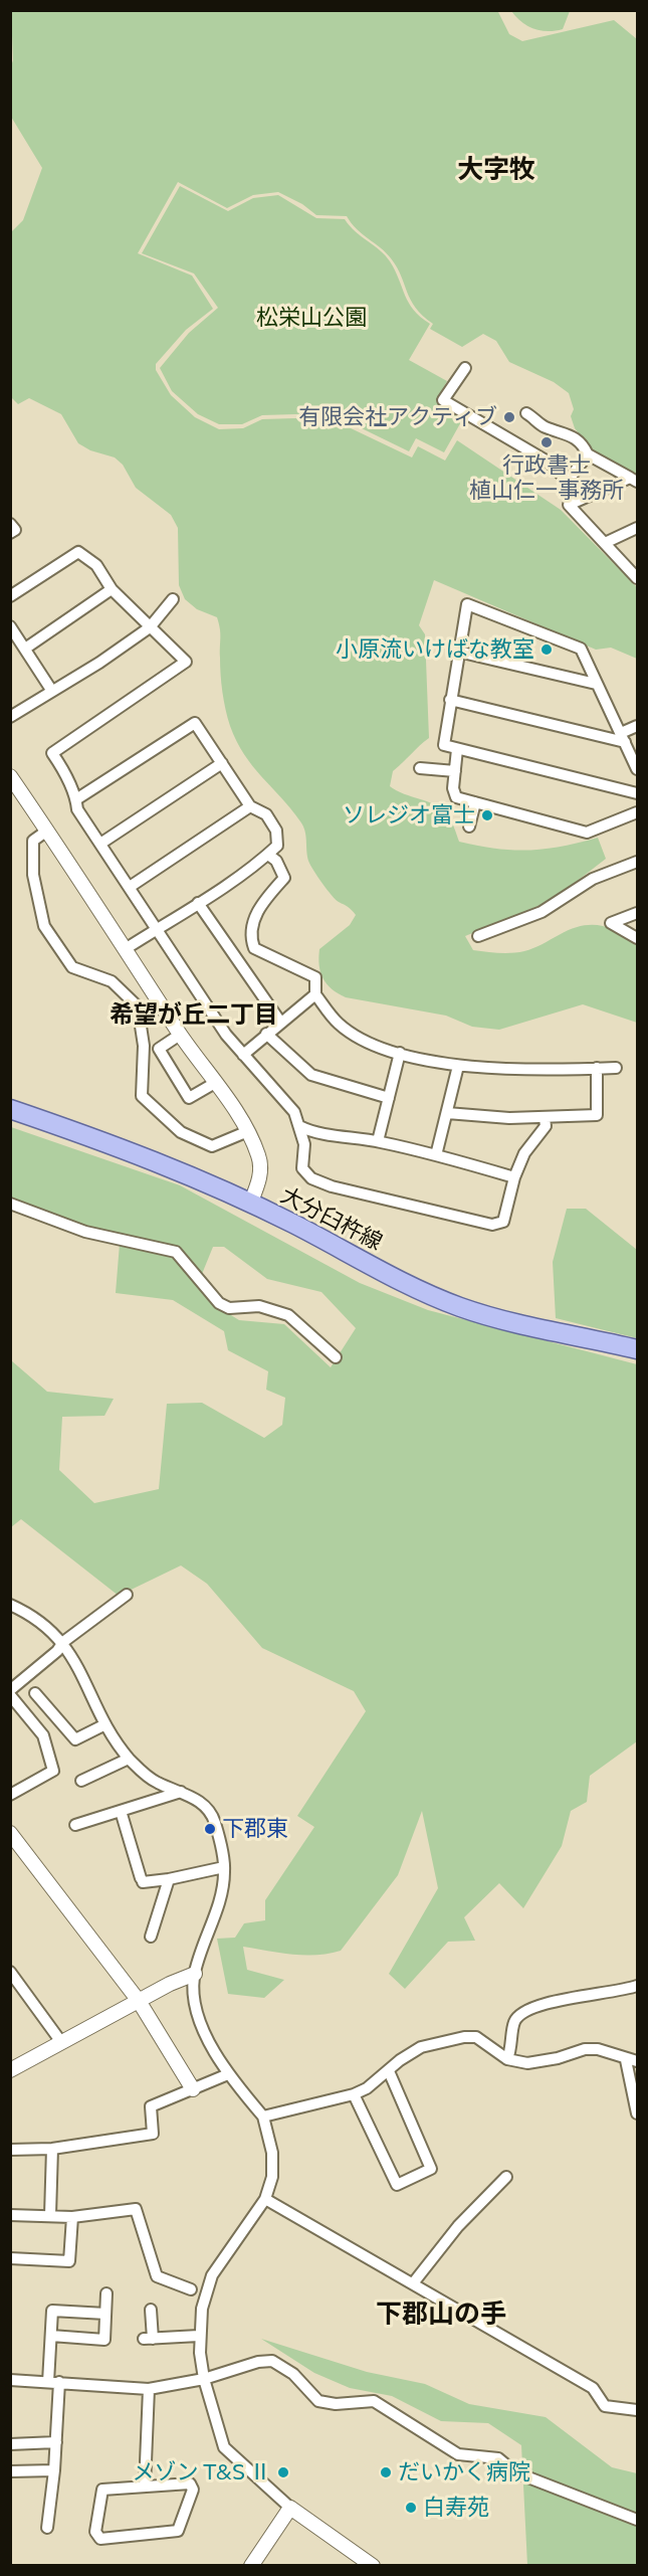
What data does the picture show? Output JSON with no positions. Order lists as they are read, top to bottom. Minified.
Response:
{"streets":{"main road":["大分臼杵線"]},"districts":["大字牧","希望が丘二丁目","下郡山の手"],"parks":["松栄山公園"],"places":["有限会社アクティブ","行政書士 植山仁一事務所","小原流いけばな教室","ソレジオ富士","下郡東","メゾン T&S Ⅱ","だいかく病院","白寿苑"]}
